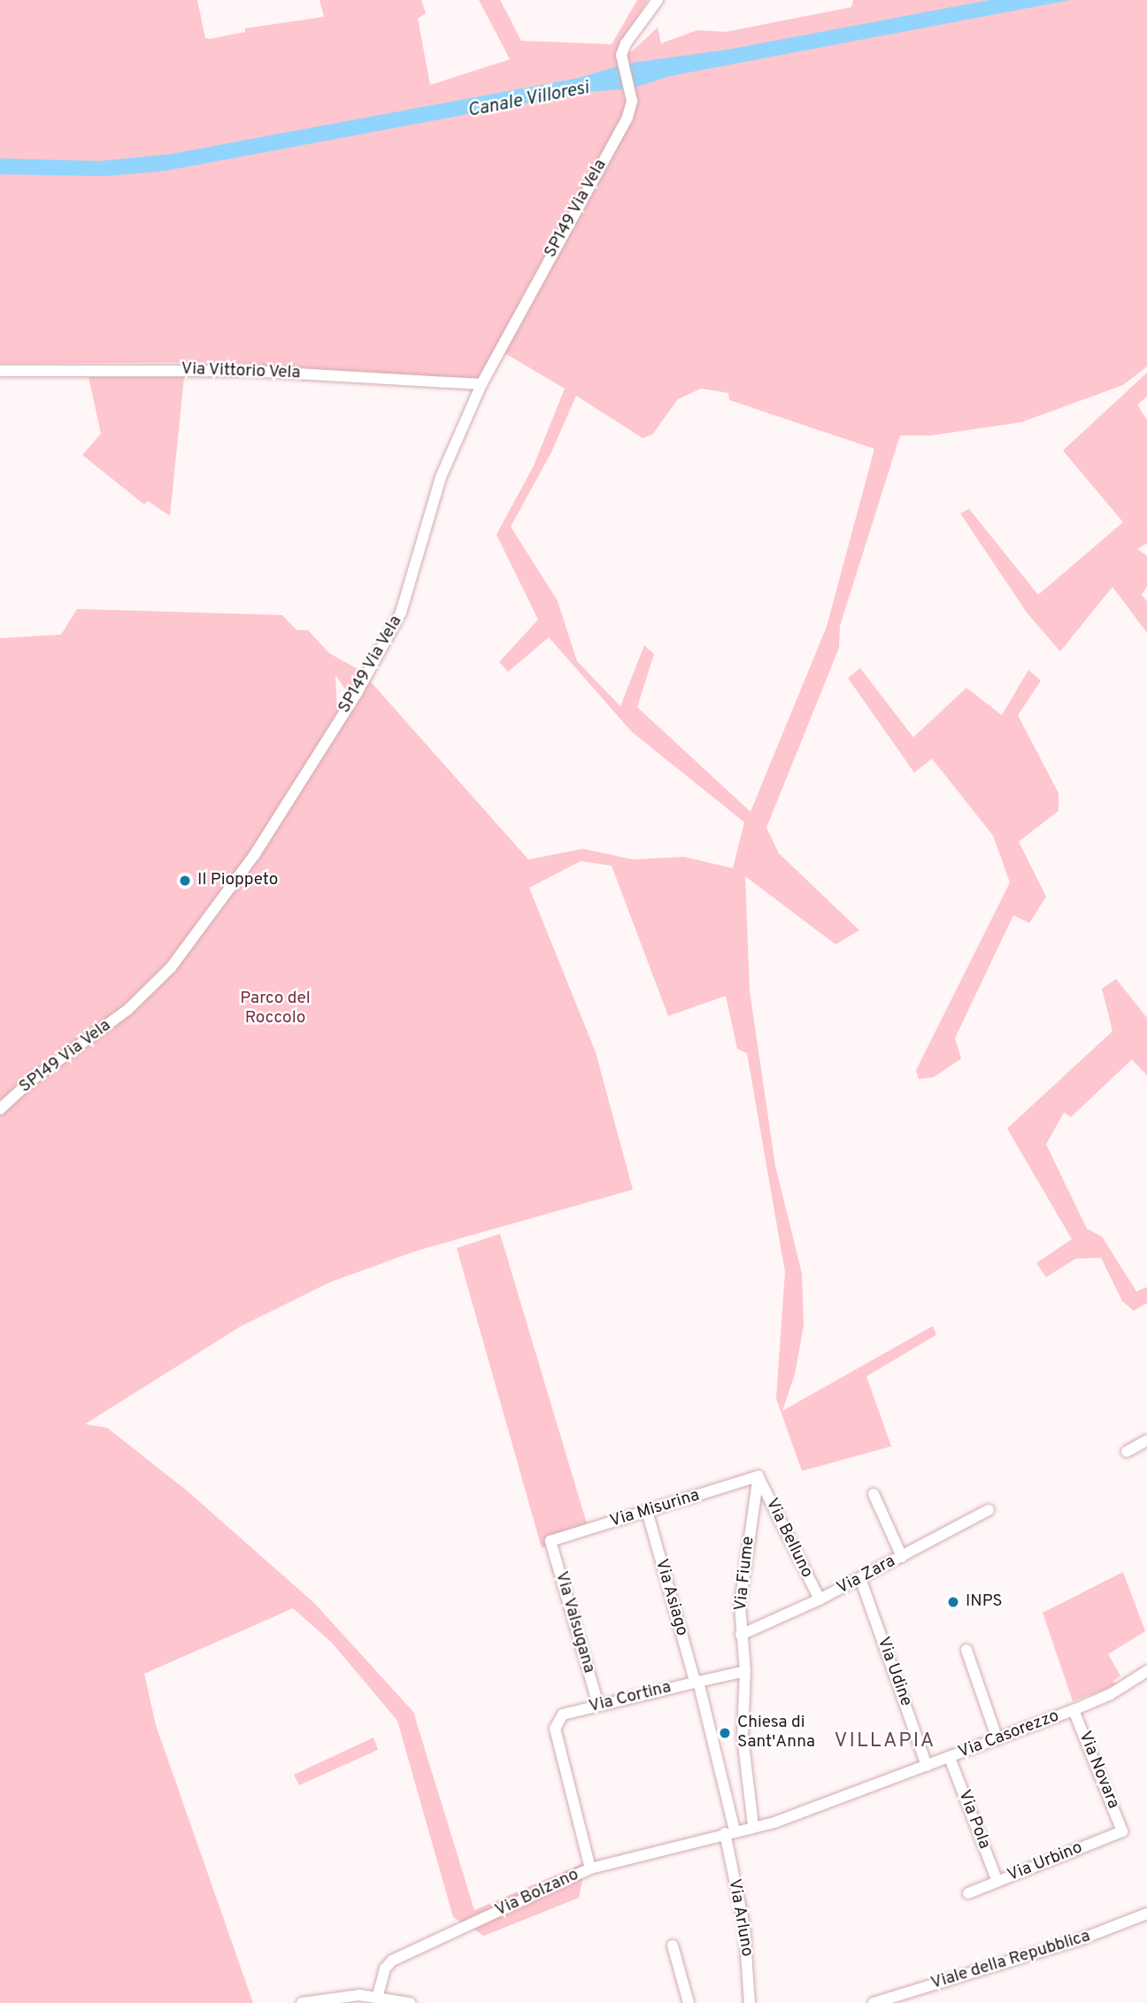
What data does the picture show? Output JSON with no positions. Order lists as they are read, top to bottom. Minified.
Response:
{"streets":{"street":["SP149 Via Vela","Via Vittorio Vela","Via Misurina","Via Belluno","Via Fiume","Via Zara","Via Asiago","Via Valsugana","Via Udine","Via Cortina","Via Casorezzo","Via Novara","Via Pola","Via Urbino","Via Bolzano","Via Arluno","Viale della Repubblica"]},"crossings":[["SP149 Via Vela","Via Vittorio Vela"],["Via Misurina","Via Belluno"],["Via Misurina","Via Fiume"],["Via Misurina","Via Asiago"],["Via Misurina","Via Valsugana"],["Via Belluno","Via Fiume"],["Via Belluno","Via Zara"],["Via Fiume","Via Zara"],["Via Fiume","Via Cortina"],["Via Fiume","Via Casorezzo"],["Via Zara","Via Udine"],["Via Asiago","Via Cortina"],["Via Asiago","Via Casorezzo"],["Via Asiago","Via Bolzano"],["Via Asiago","Via Arluno"],["Via Valsugana","Via Cortina"],["Via Udine","Via Casorezzo"],["Via Cortina","Via Bolzano"],["Via Casorezzo","Via Novara"],["Via Casorezzo","Via Pola"],["Via Casorezzo","Via Bolzano"],["Via Casorezzo","Via Arluno"],["Via Novara","Via Urbino"],["Via Pola","Via Urbino"],["Via Bolzano","Via Arluno"]],"districts":["VILLAPIA"],"water":["Canale Villoresi"],"parks":["Parco del Roccolo"],"places":["Il Pioppeto","INPS","Chiesa di Sant'Anna"]}
